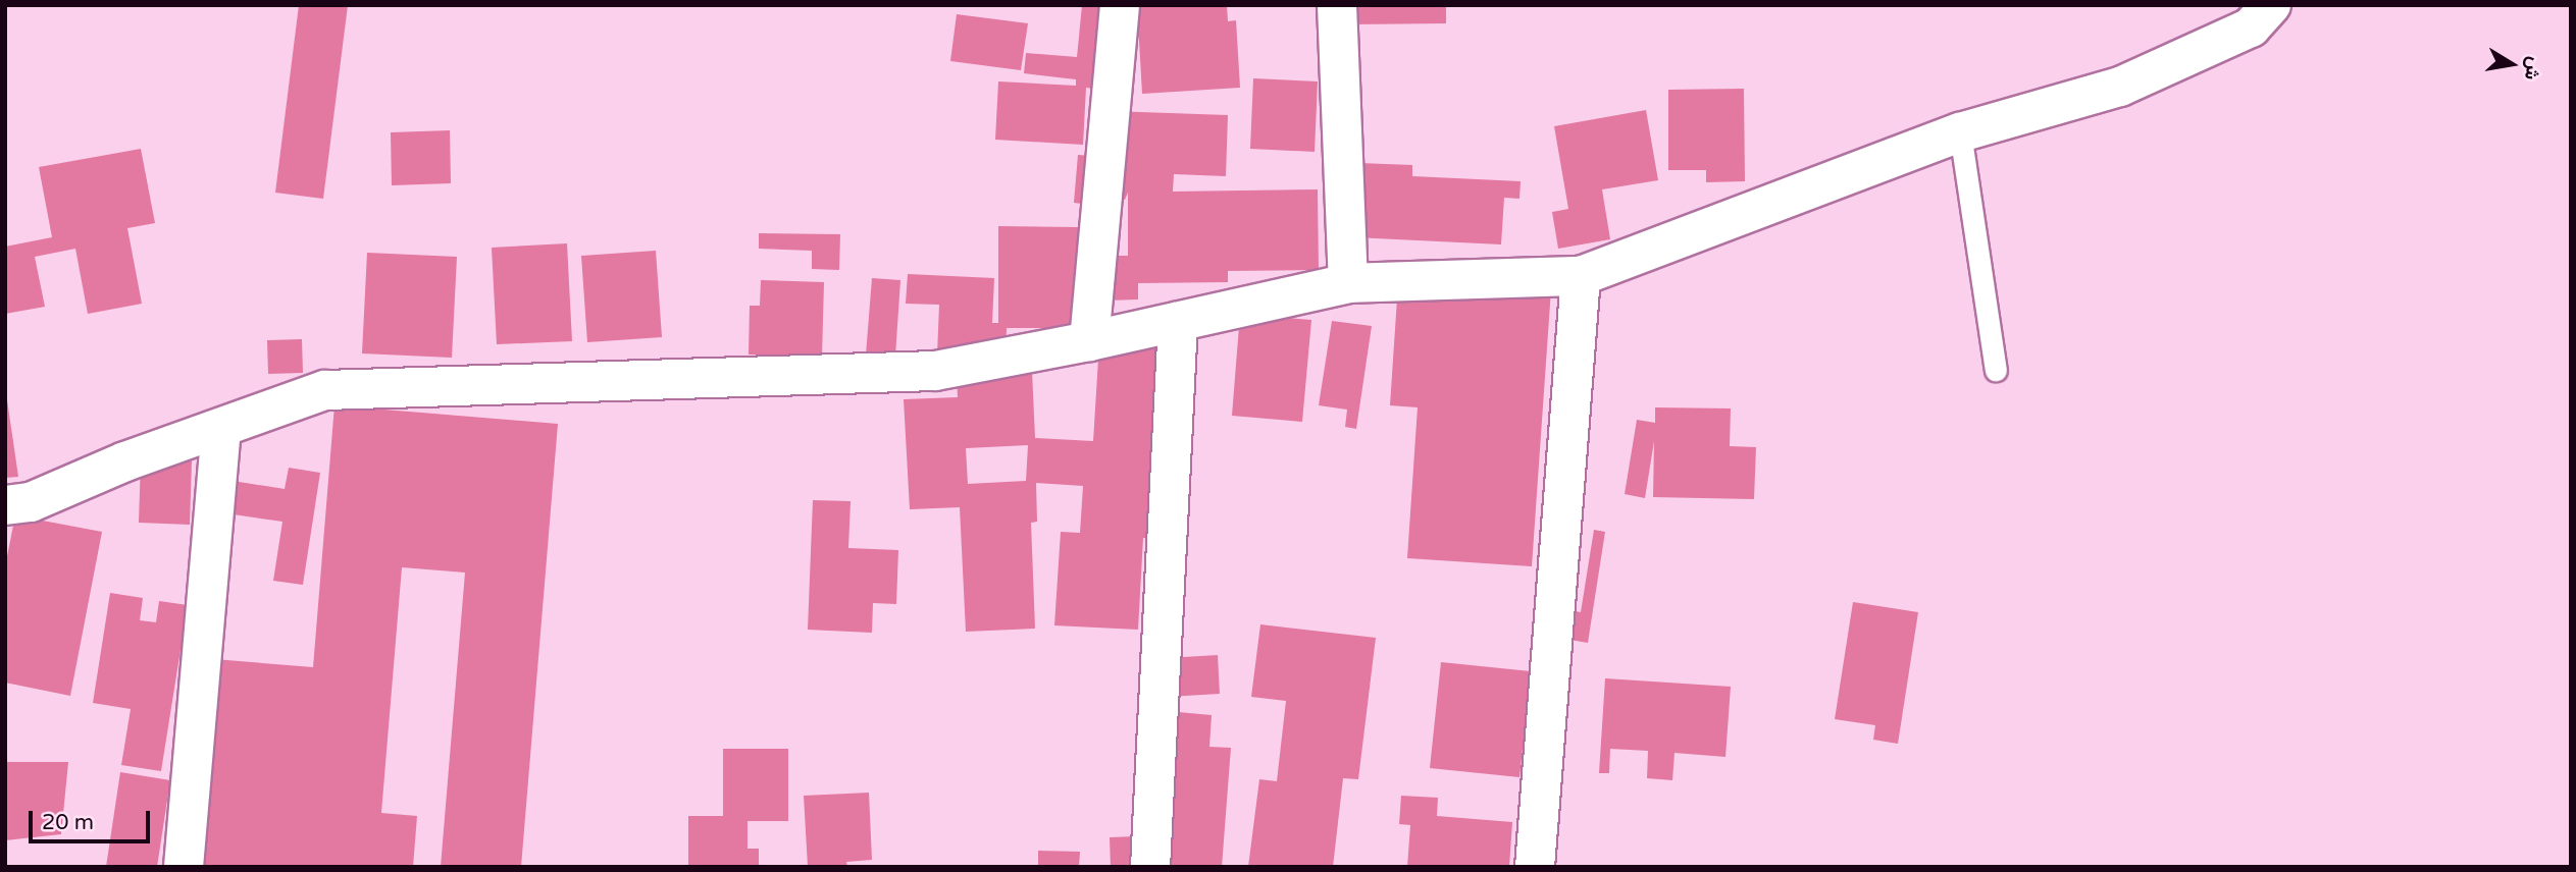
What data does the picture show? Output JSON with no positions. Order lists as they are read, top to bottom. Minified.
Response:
{"scale_bar":"20 m","north":"right"}
